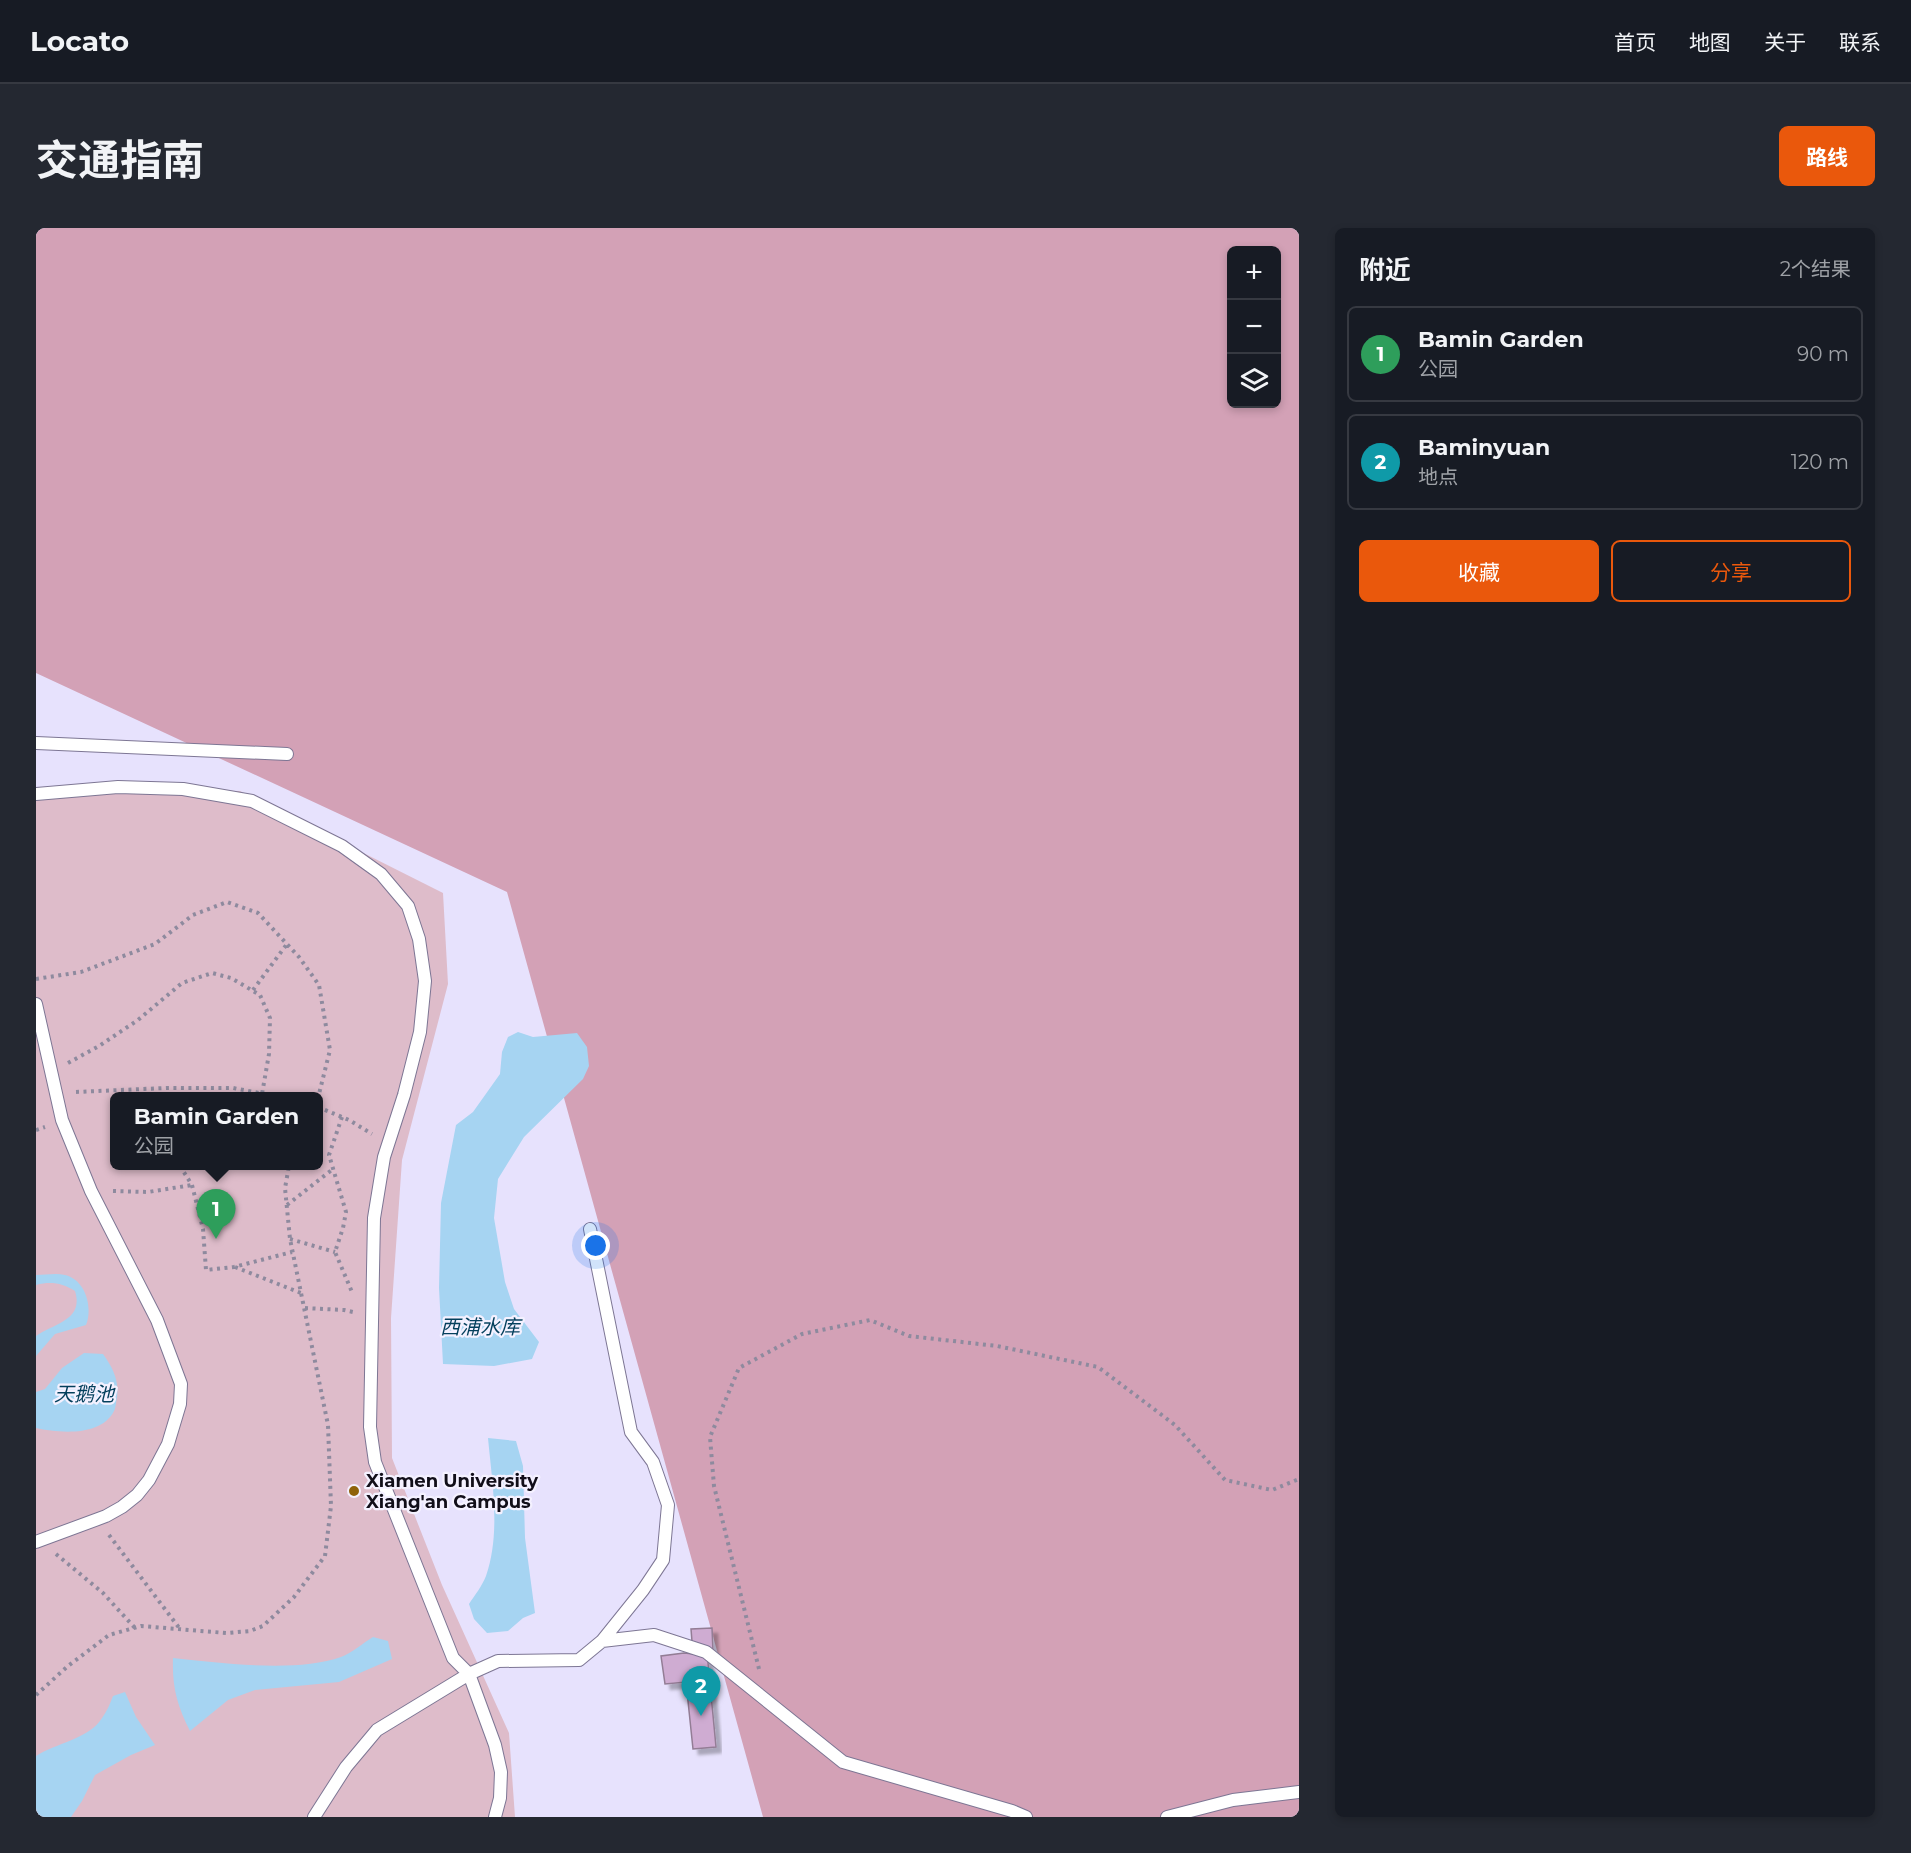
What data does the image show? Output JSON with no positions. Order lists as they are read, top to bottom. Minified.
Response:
{"water":["西浦水库","天鹅池"],"places":["Xiamen University Xiang'an Campus"],"page":{"header":"Locato","nav":["首页","地图","关于","联系"],"title":"交通指南","buttons":["路线",["收藏","分享"]],"heading":["附近","2个结果"],"map_buttons":["+","−"],"list":[{"mark":"1","name":"Bamin Garden","note":"公园","value":"90 m"},{"mark":"2","name":"Baminyuan","note":"地点","value":"120 m"}],"popup":["Bamin Garden","公园"],"pins":["1","2"]}}
